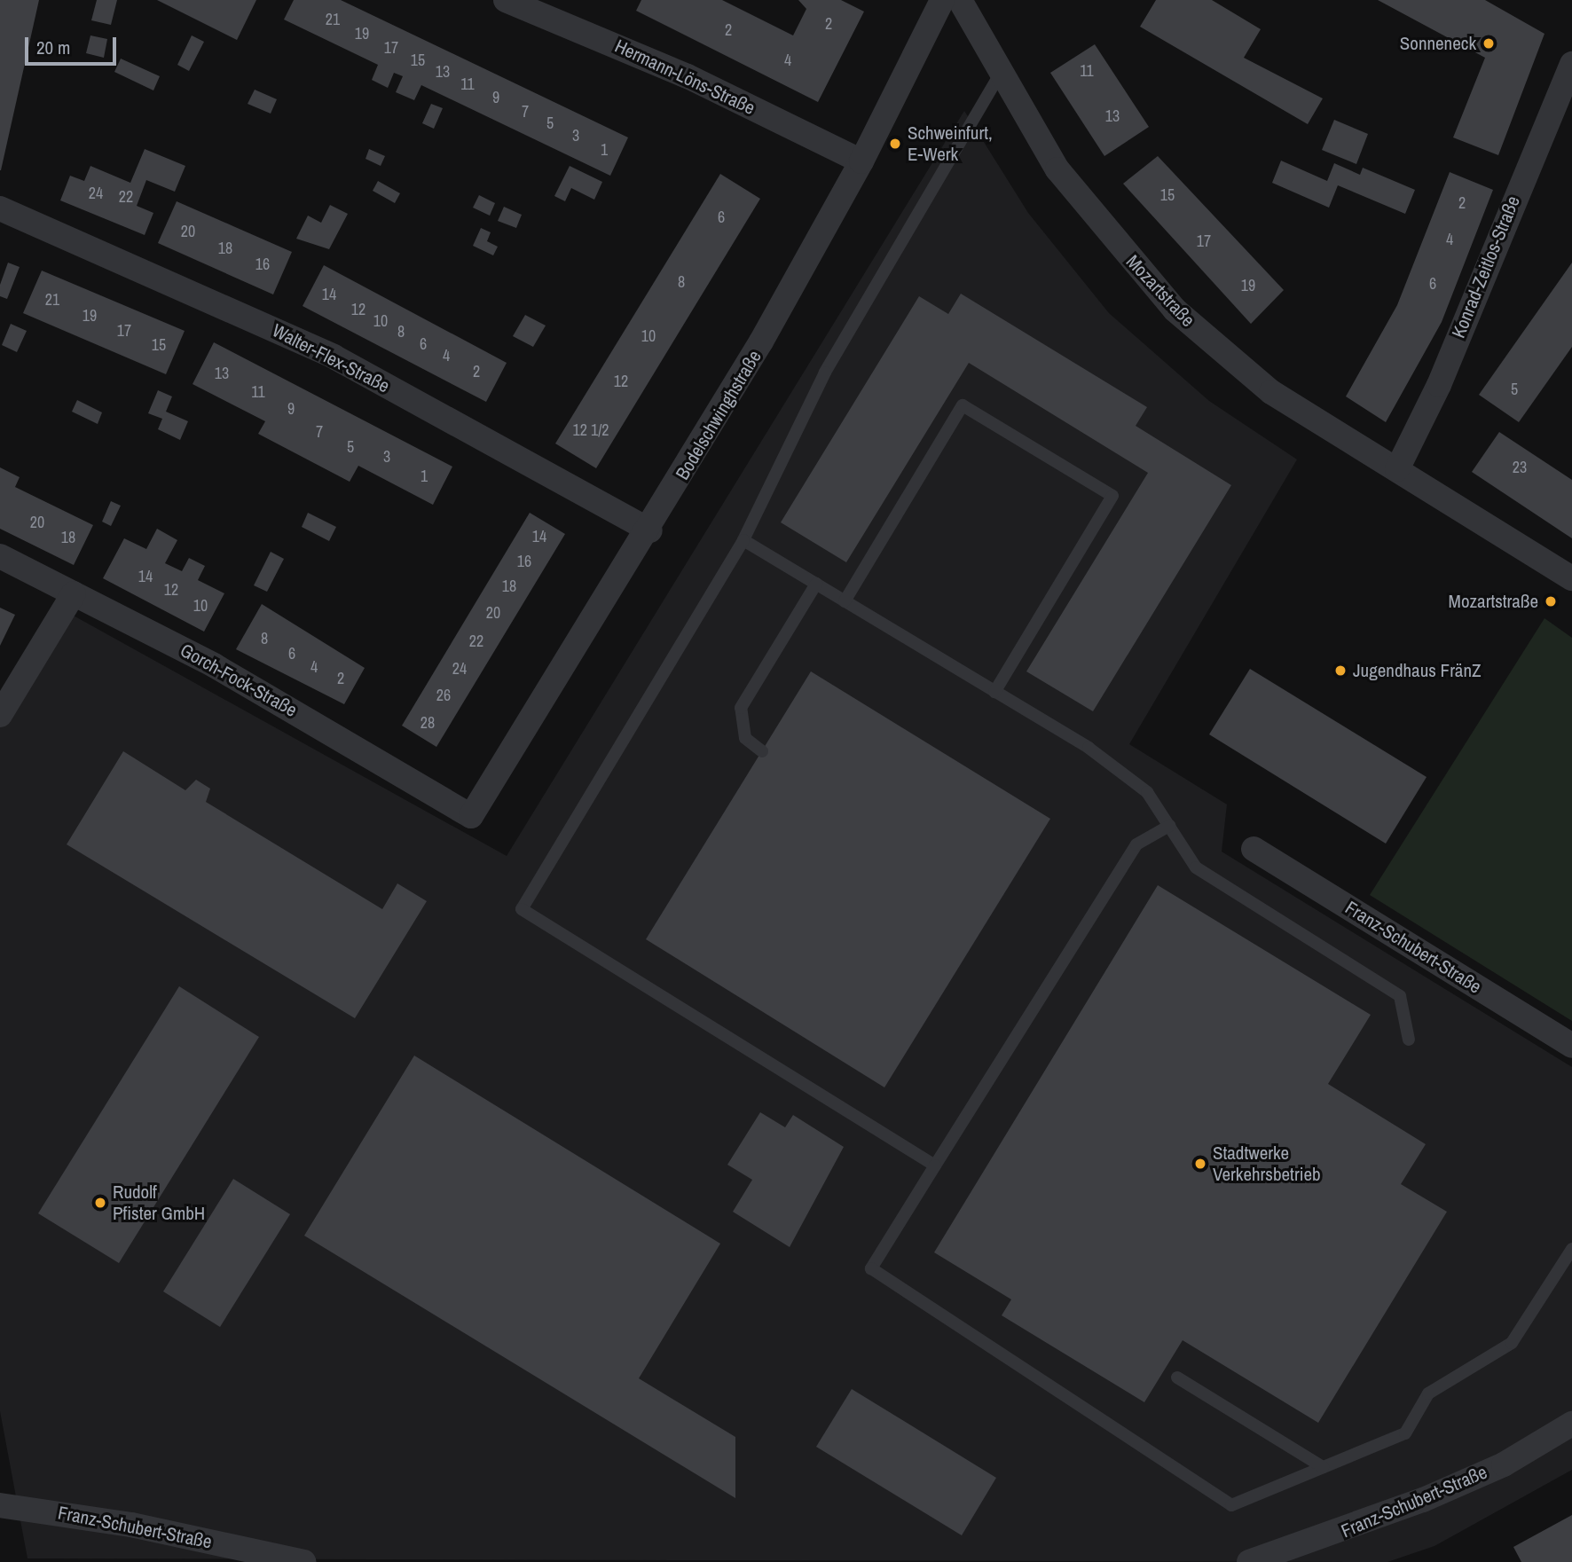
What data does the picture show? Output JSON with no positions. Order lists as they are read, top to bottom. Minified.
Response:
{"streets":{"street":["Hermann-Löns-Straße","Konrad-Zeitlos-Straße","Mozartstraße","Walter-Flex-Straße","Bodelschwinghstraße","Gorch-Fock-Straße","Franz-Schubert-Straße"]},"crossings":[["Hermann-Löns-Straße","Bodelschwinghstraße"],["Konrad-Zeitlos-Straße","Mozartstraße"],["Walter-Flex-Straße","Bodelschwinghstraße"],["Bodelschwinghstraße","Gorch-Fock-Straße"]],"places":["Sonneneck","Schweinfurt, E-Werk","Mozartstraße","Jugendhaus FränZ","Stadtwerke Verkehrsbetrieb","Rudolf Pfister GmbH"],"house_numbers":["21","2","2","19","17","15","4","11","13","11","9","7","13","5","3","1","24","15","22","2","6","20","4","17","18","16","8","6","19","14","21","12","19","10","17","8","10","6","15","4","2","13","12","5","11","9","12 1/2","7","5","3","23","1","20","14","18","16","14","18","12","10","20","8","22","6","4","24","2","26","28"],"scale_bar":"20 m"}
